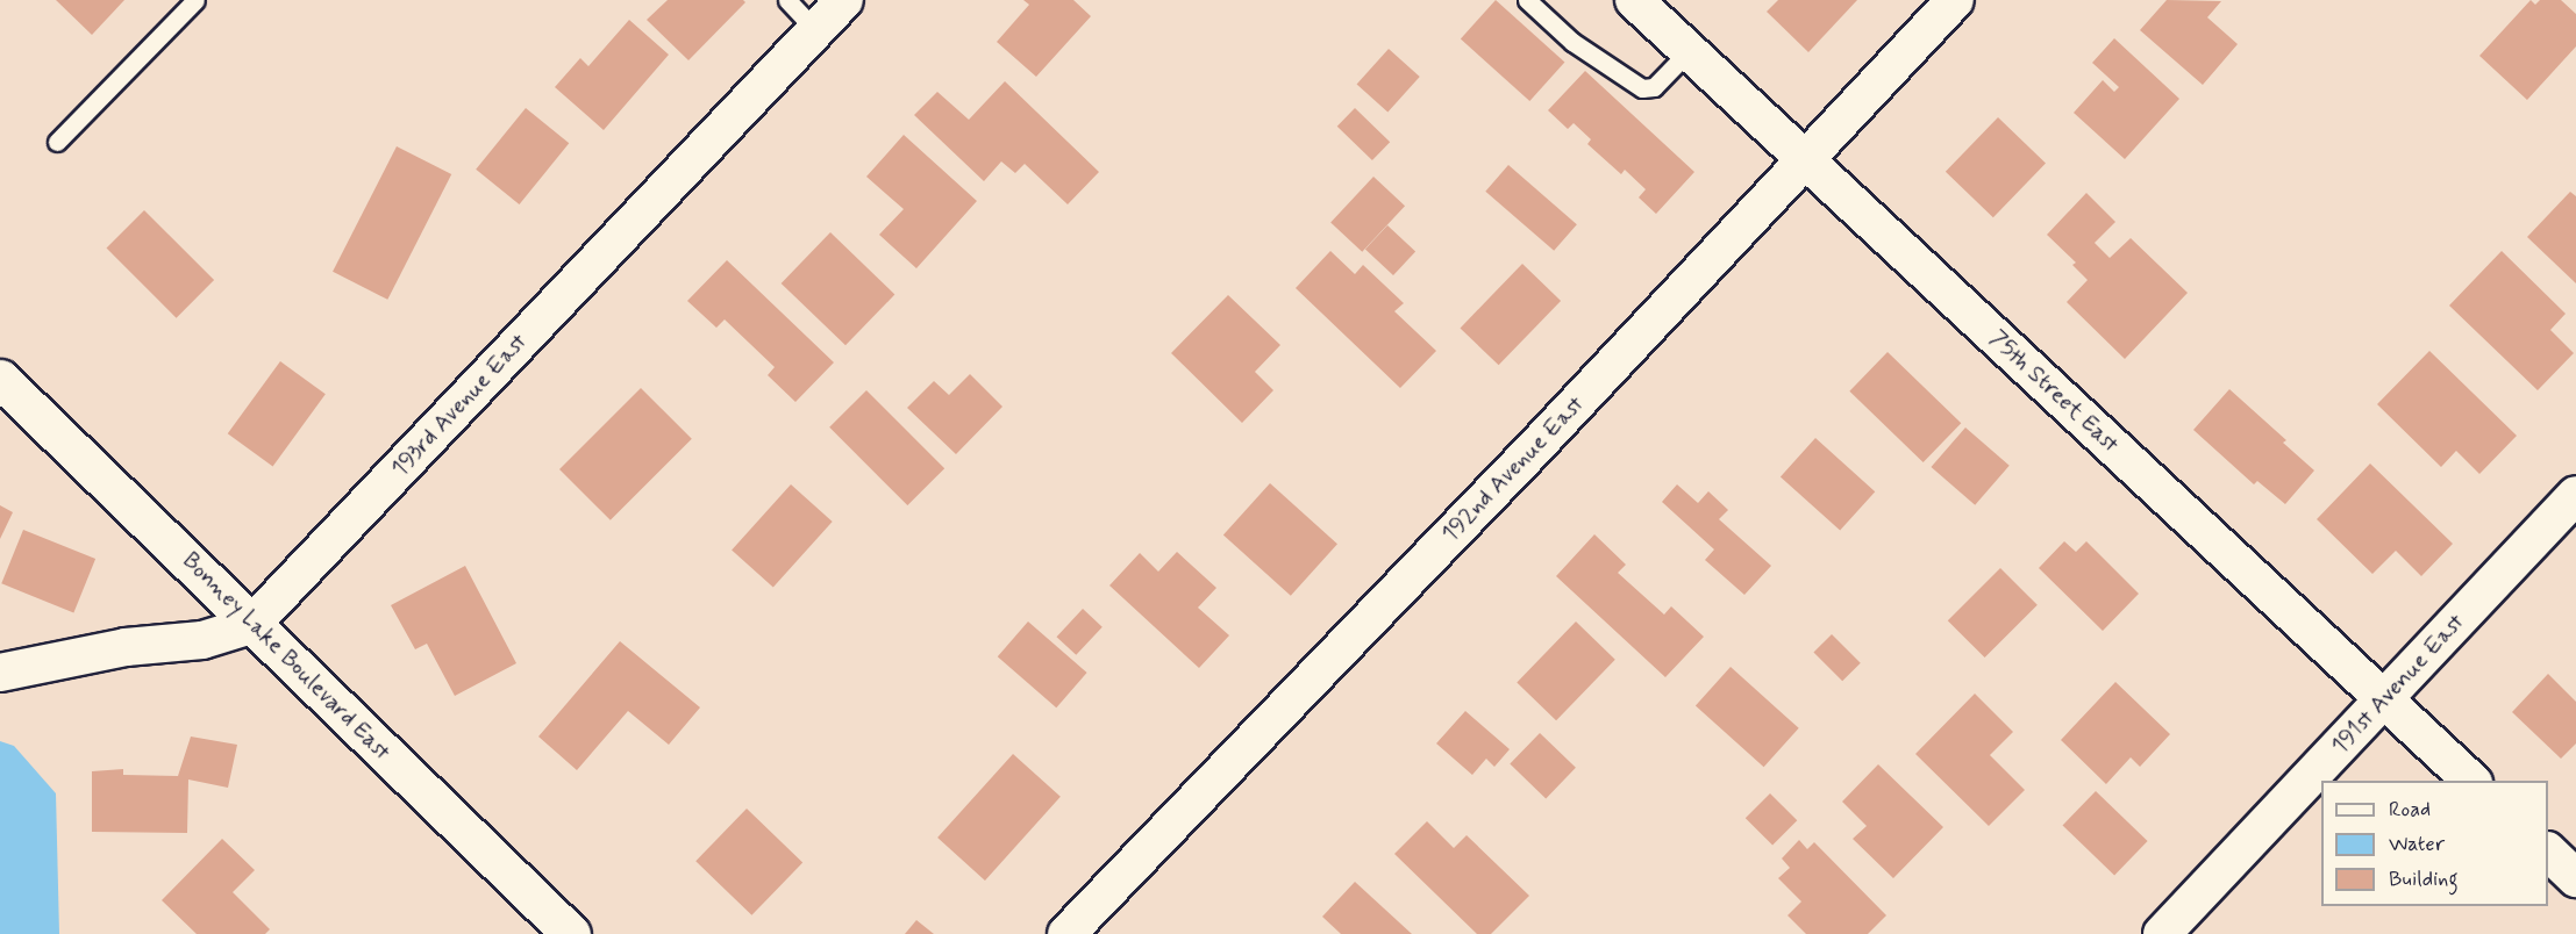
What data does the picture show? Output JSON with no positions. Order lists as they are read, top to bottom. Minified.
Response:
{"streets":{"street":["75th Street East","193rd Avenue East","192nd Avenue East","Bonney Lake Boulevard East","191st Avenue East"]},"crossings":[["75th Street East","192nd Avenue East"],["75th Street East","191st Avenue East"],["193rd Avenue East","Bonney Lake Boulevard East"]],"legend":["Road","Water","Building"]}
